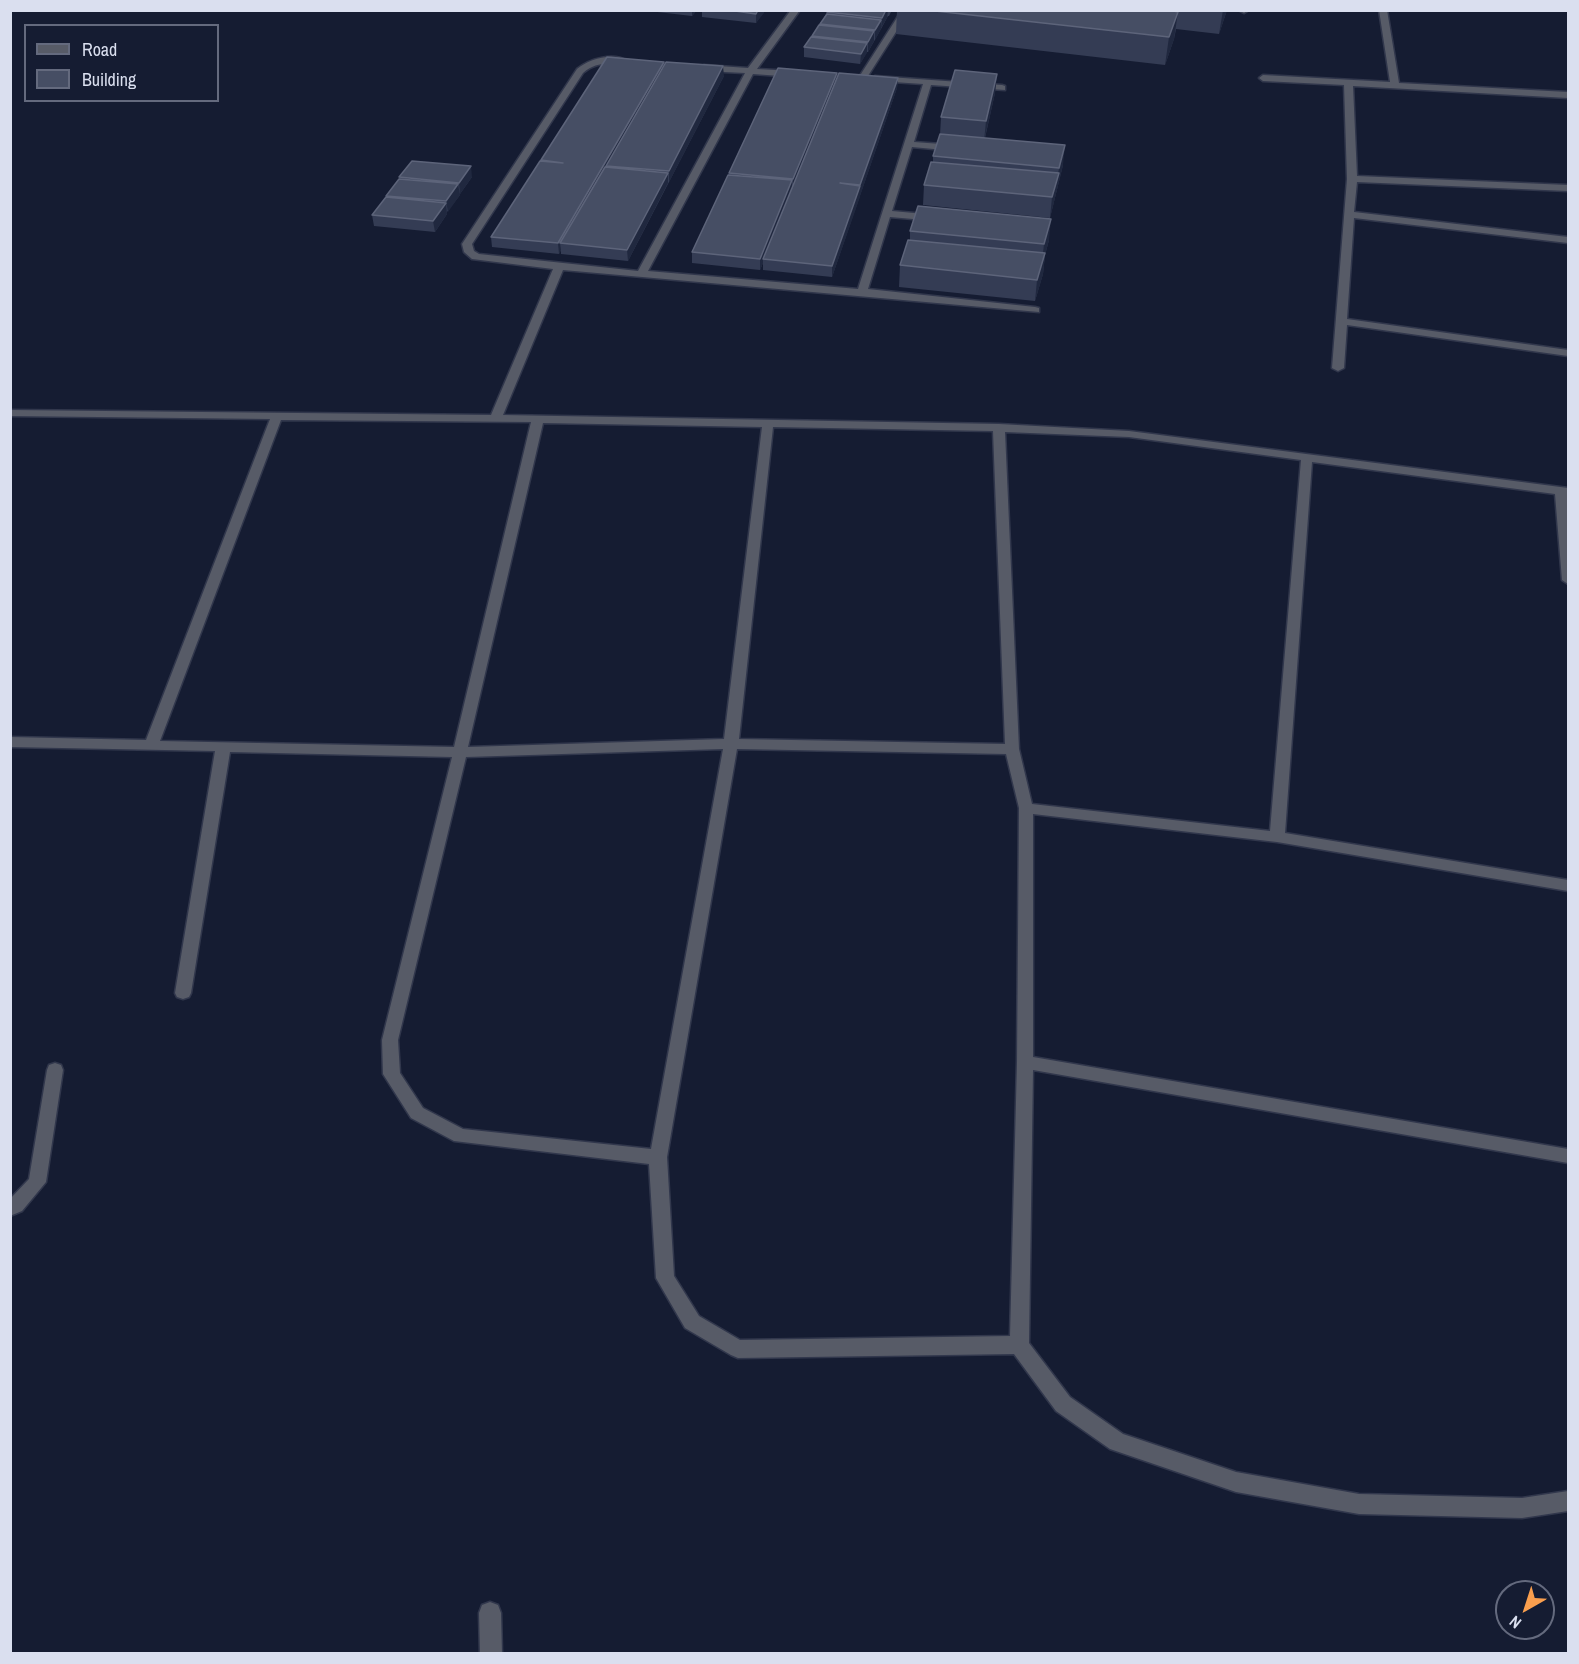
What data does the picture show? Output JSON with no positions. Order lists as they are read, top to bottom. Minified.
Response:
{"legend":["Road","Building"],"north":"bottom left"}
